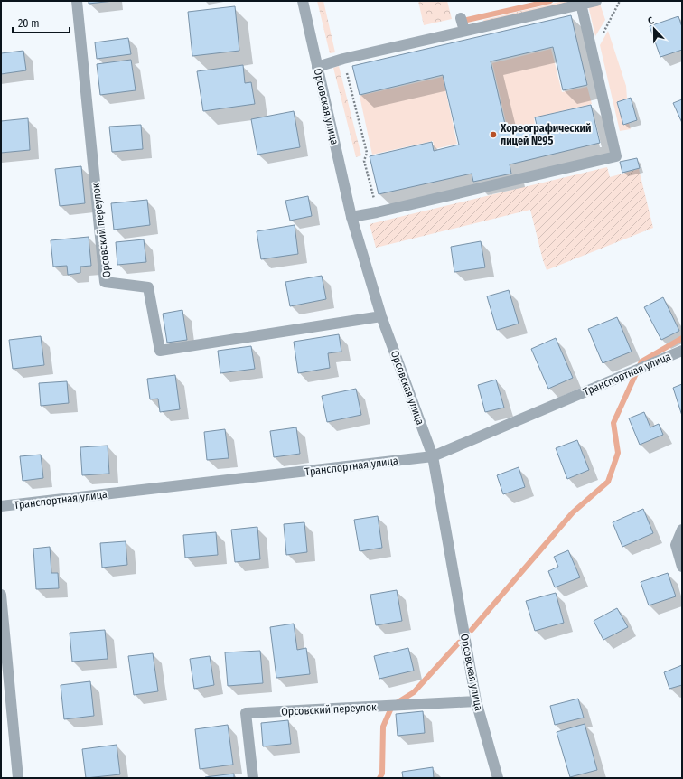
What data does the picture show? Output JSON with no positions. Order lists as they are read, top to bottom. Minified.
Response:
{"streets":{"street":["Орсовская улица","Орсовский переулок","Транспортная улица"]},"crossings":[["Орсовская улица","Орсовский переулок"],["Орсовская улица","Транспортная улица"]],"places":["Хореографический лицей №95"],"scale_bar":"20 m","north":"top"}
